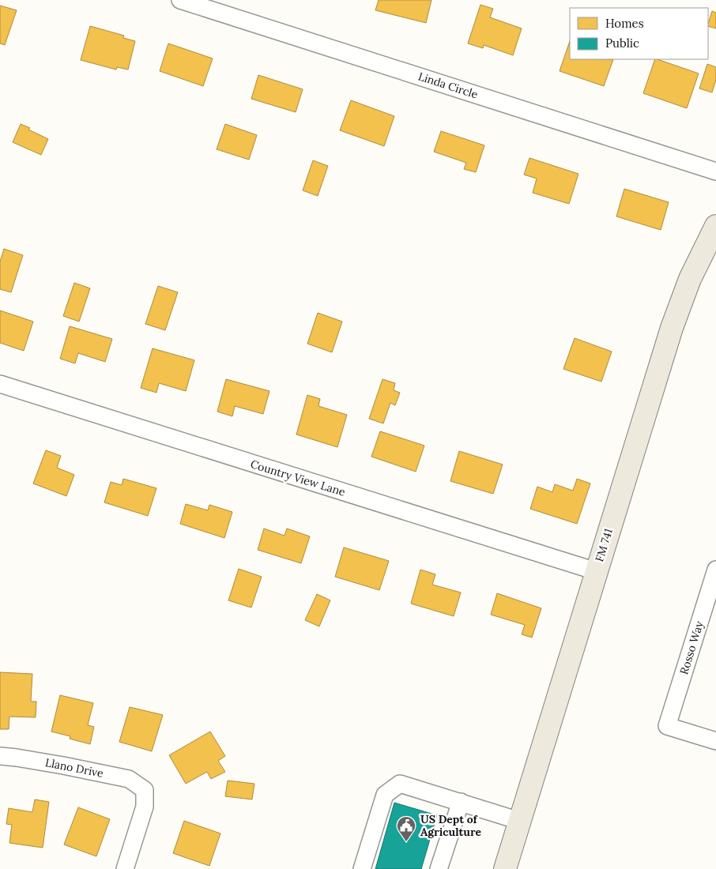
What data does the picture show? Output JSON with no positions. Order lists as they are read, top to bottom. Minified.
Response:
{"streets":{"main road":["FM 741"],"street":["Linda Circle","Country View Lane","Rosso Way","Llano Drive"]},"crossings":[["Country View Lane","FM 741"]],"places":{"public building":["US Dept of Agriculture"]},"legend":["Homes","Public"]}
